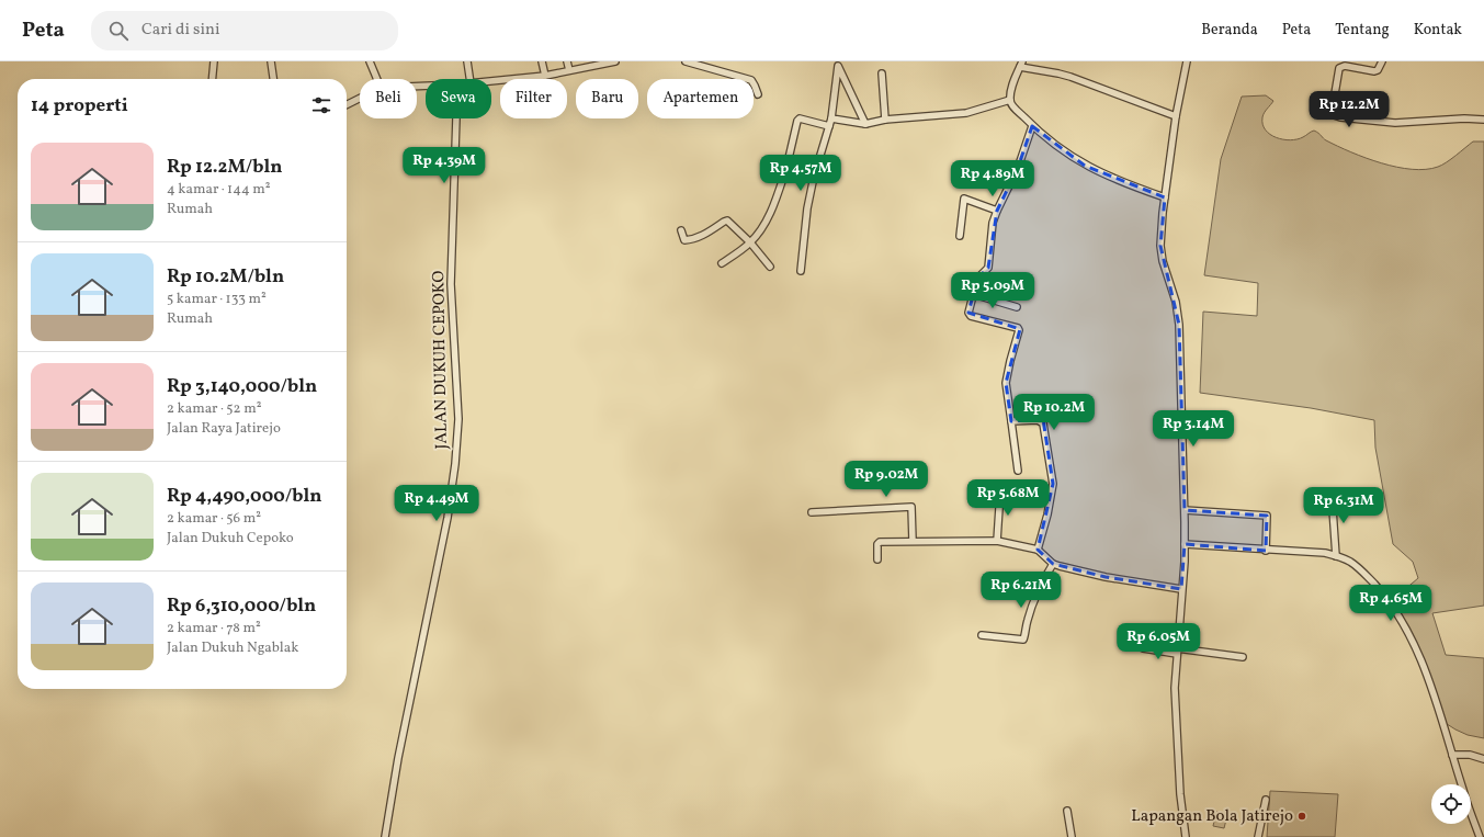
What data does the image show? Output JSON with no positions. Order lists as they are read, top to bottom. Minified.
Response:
{"streets":{"street":["JALAN DUKUH CEPOKO"]},"places":["Lapangan Bola Jatirejo"],"page":{"header":"Peta","search":"Cari di sini","nav":["Beranda","Peta","Tentang","Kontak"],"chip":["Beli","Sewa","Filter","Baru","Apartemen"],"heading":"14 properti","price":["Rp 12.2M","Rp 4.39M","Rp 4.57M","Rp 4.89M","Rp 5.09M","Rp 10.2M","Rp 3.14M","Rp 9.02M","Rp 5.68M","Rp 4.49M","Rp 6.31M","Rp 6.21M","Rp 4.65M","Rp 6.05M"],"list":[{"name":"Rp 12.2M/bln","note":"4 kamar · 144 m² · Rumah"},{"name":"Rp 10.2M/bln","note":"5 kamar · 133 m² · Rumah"},{"name":"Rp 3,140,000/bln","note":"2 kamar · 52 m² · Jalan Raya Jatirejo"},{"name":"Rp 4,490,000/bln","note":"2 kamar · 56 m² · Jalan Dukuh Cepoko"},{"name":"Rp 6,310,000/bln","note":"2 kamar · 78 m² · Jalan Dukuh Ngablak"}]}}
